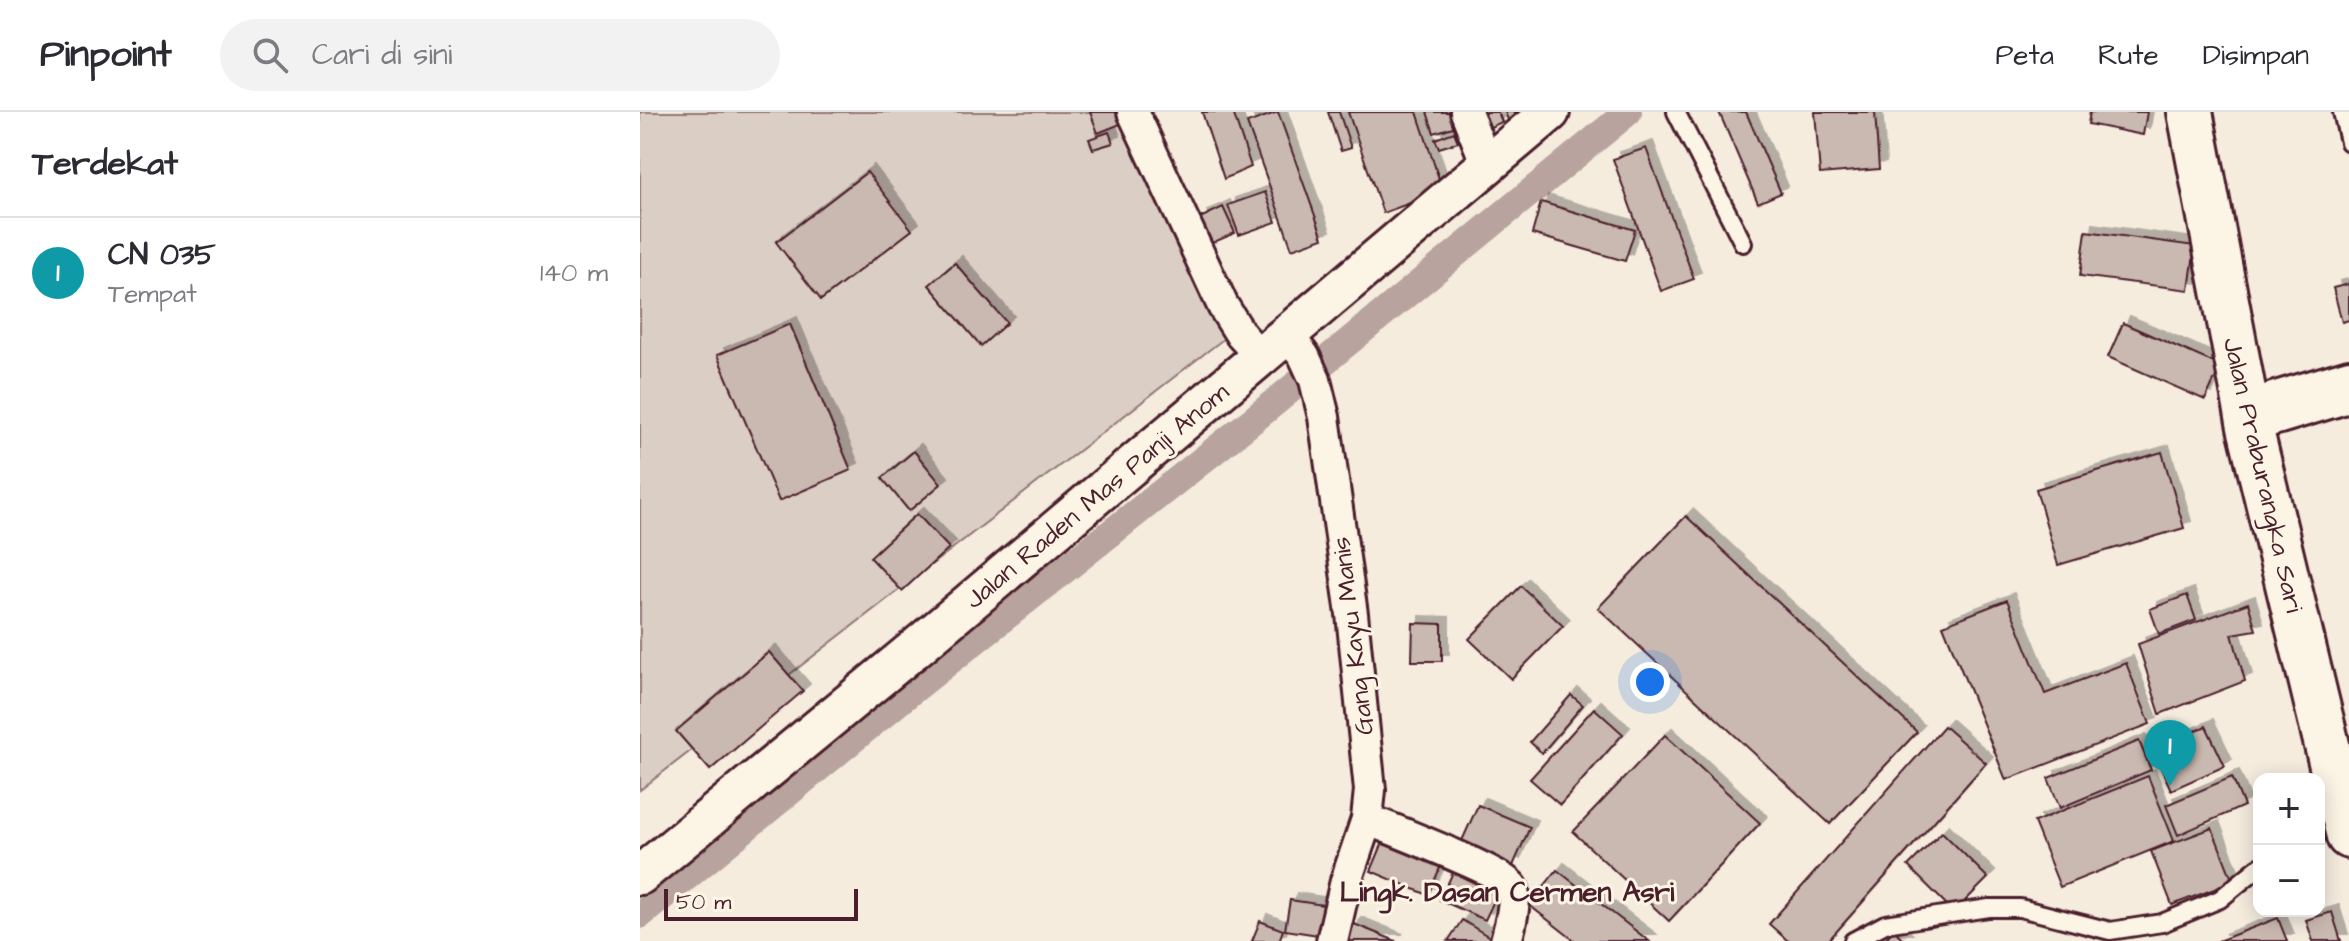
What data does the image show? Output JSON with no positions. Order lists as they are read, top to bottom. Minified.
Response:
{"streets":{"main road":["Jalan Praburangka Sari"],"street":["Jalan Raden Mas Panji Anom","Gang Kayu Manis"]},"crossings":[["Jalan Raden Mas Panji Anom","Gang Kayu Manis"]],"districts":["Lingk. Dasan Cermen Asri"],"scale_bar":"50 m","page":{"header":"Pinpoint","search":"Cari di sini","nav":["Peta","Rute","Disimpan"],"heading":"Terdekat","list":[{"mark":"1","name":"CN 035","note":"Tempat","value":"140 m"}],"pins":"1","map_buttons":["+","−"],"scale":"50 m"}}
